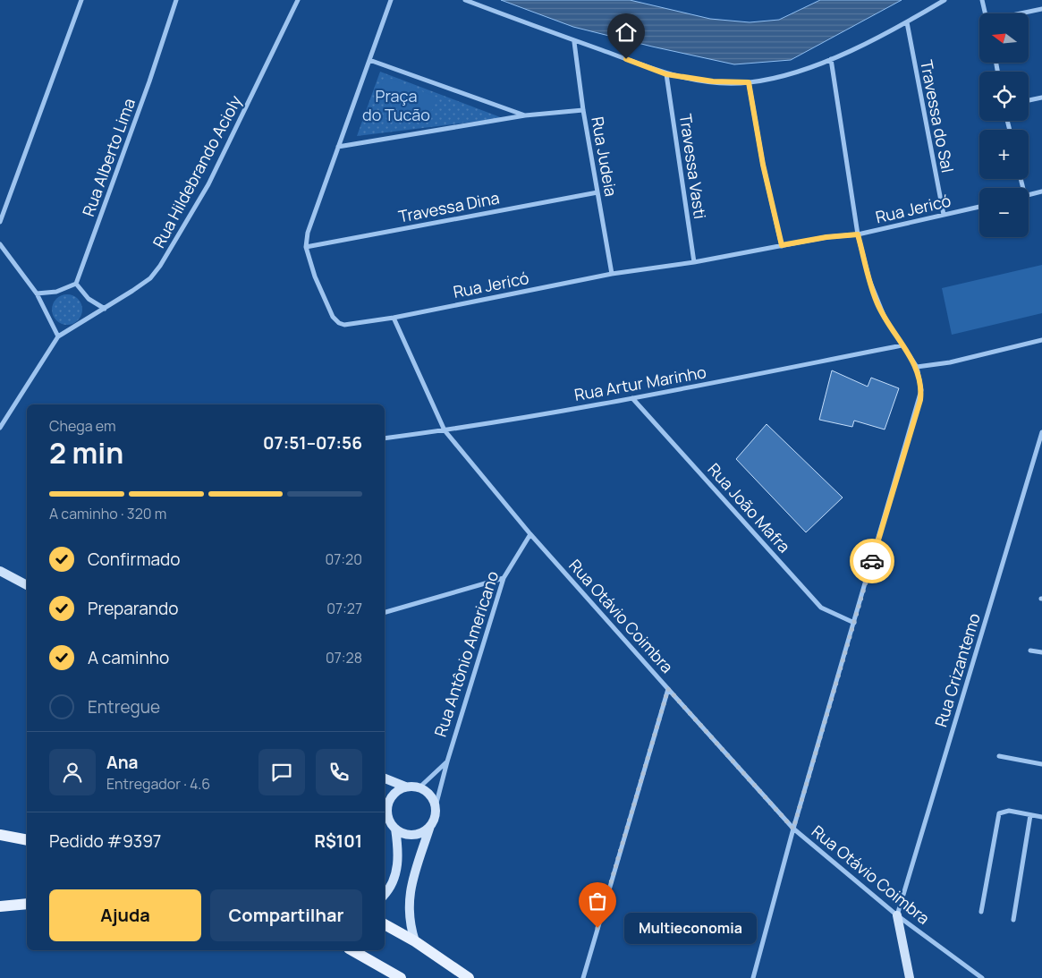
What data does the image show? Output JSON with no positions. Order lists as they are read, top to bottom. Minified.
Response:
{"streets":{"street":["Travessa do Sal","Rua Judeia","Rua Alberto Lima","Travessa Vasti","Rua Hildebrando Acioly","Travessa Dina","Rua Jericó","Rua Artur Marinho","Rua João Mafra","Rua Otávio Coimbra","Rua Antônio Americano","Rua Crizantemo"]},"crossings":[["Travessa do Sal","Rua Jericó"],["Rua Judeia","Travessa Dina"],["Rua Judeia","Rua Jericó"],["Travessa Vasti","Rua Jericó"],["Travessa Dina","Rua Jericó"],["Rua Jericó","Rua Otávio Coimbra"],["Rua Artur Marinho","Rua João Mafra"],["Rua Artur Marinho","Rua Otávio Coimbra"],["Rua Otávio Coimbra","Rua Antônio Americano"],["Rua Otávio Coimbra","Rua Crizantemo"]],"parks":["Praça do Tucão"],"places":["Multieconomia"],"north":"left","page":{"map_buttons":["+","−"],"heading":["2 min","Chega em","07:51–07:56"],"panel":["Ana","Entregador · 4.6","Pedido #9397","R$101"],"bar":"A caminho · 320 m","list":[["Confirmado","07:20"],["Preparando","07:27"],["A caminho","07:28"],"Entregue"],"buttons":["Ajuda","Compartilhar"],"bubble":"Multieconomia"}}
